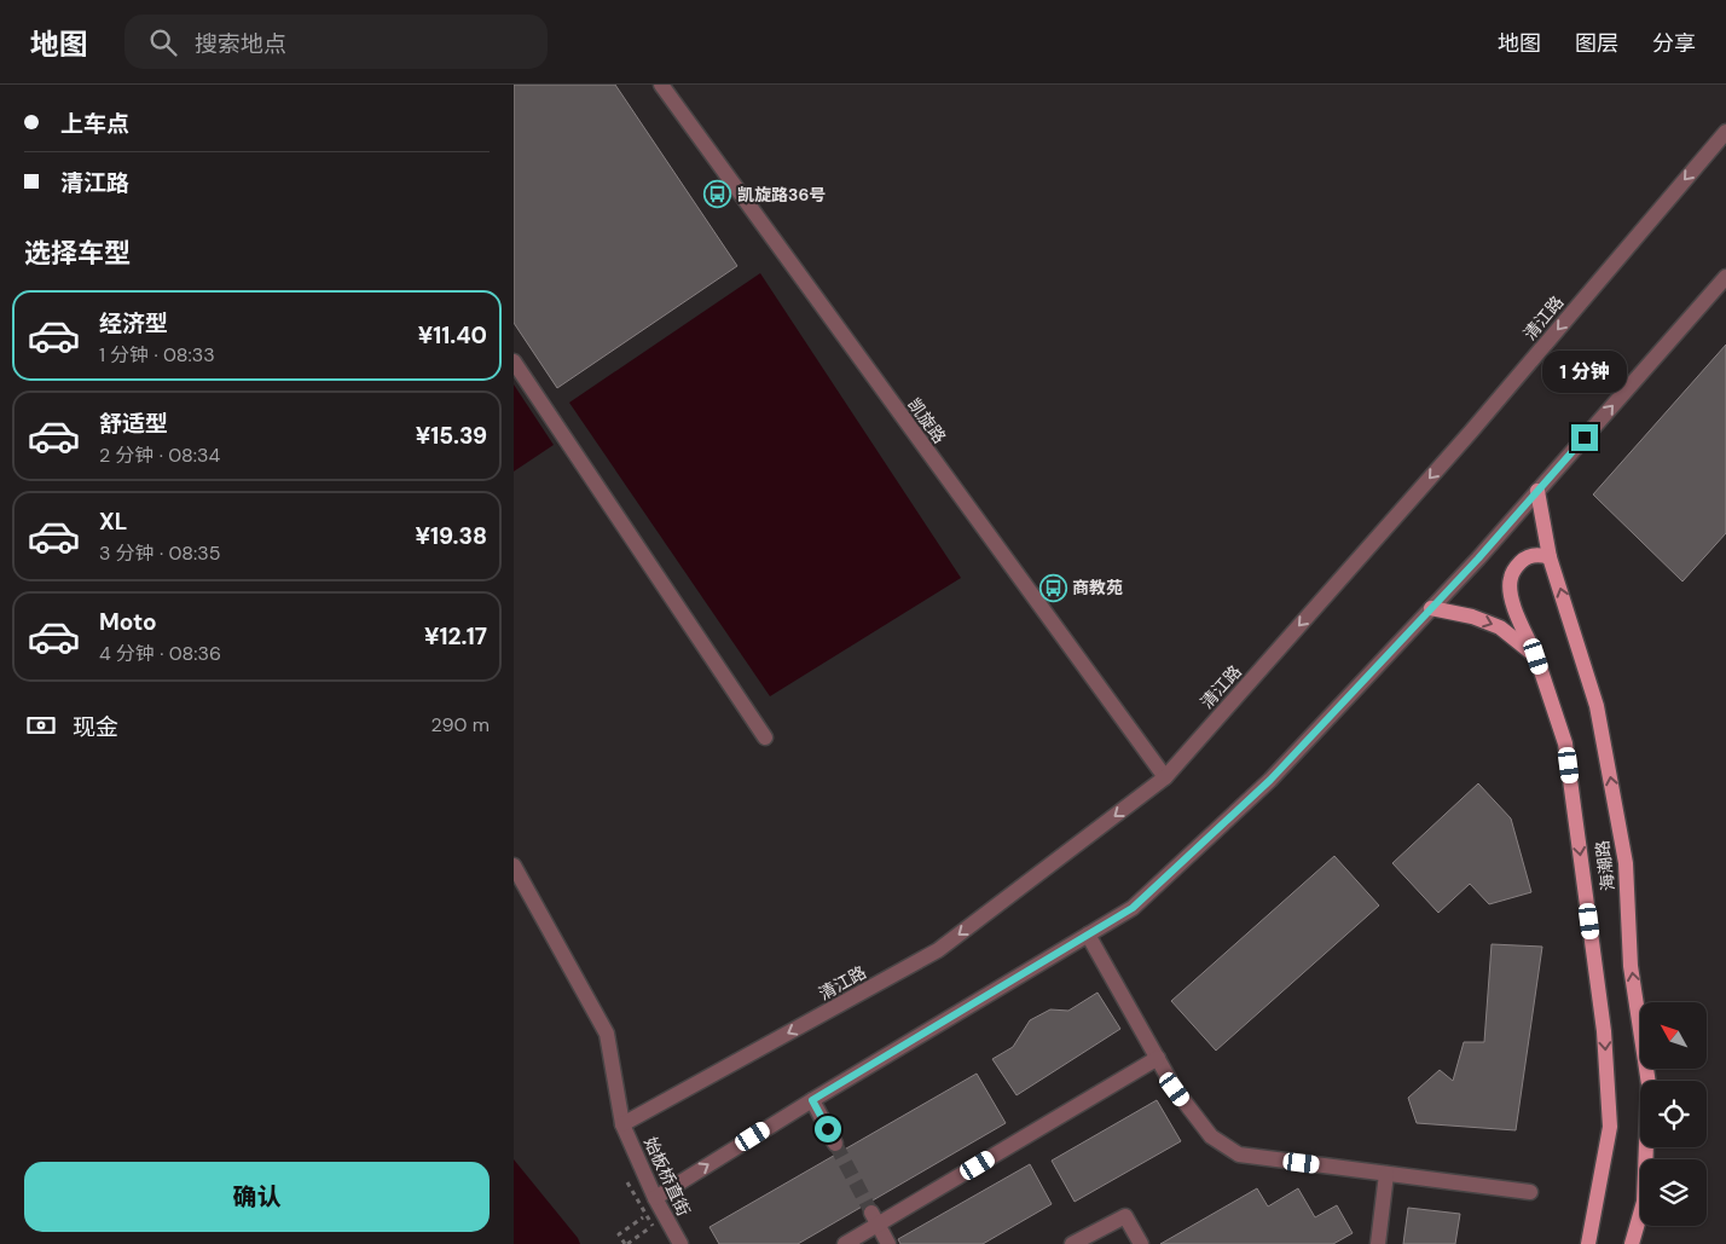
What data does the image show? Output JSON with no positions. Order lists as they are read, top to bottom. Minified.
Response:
{"streets":{"main road":["海潮路"],"street":["清江路","凯旋路","始板桥直街"]},"crossings":[["清江路","凯旋路"],["清江路","始板桥直街"]],"places":{"bus stop":["凯旋路36号","商教苑"]},"north":"top left","page":{"header":"地图","search":"搜索地点","nav":["地图","图层","分享"],"banner":["上车点","清江路"],"heading":"选择车型","list":[{"name":"经济型","note":"1 分钟 · 08:33","value":"¥11.40"},{"name":"舒适型","note":"2 分钟 · 08:34","value":"¥15.39"},{"name":"XL","note":"3 分钟 · 08:35","value":"¥19.38"},{"name":"Moto","note":"4 分钟 · 08:36","value":"¥12.17"}],"bubble":"1 分钟","pay":["现金","290 m"],"buttons":"确认"}}
